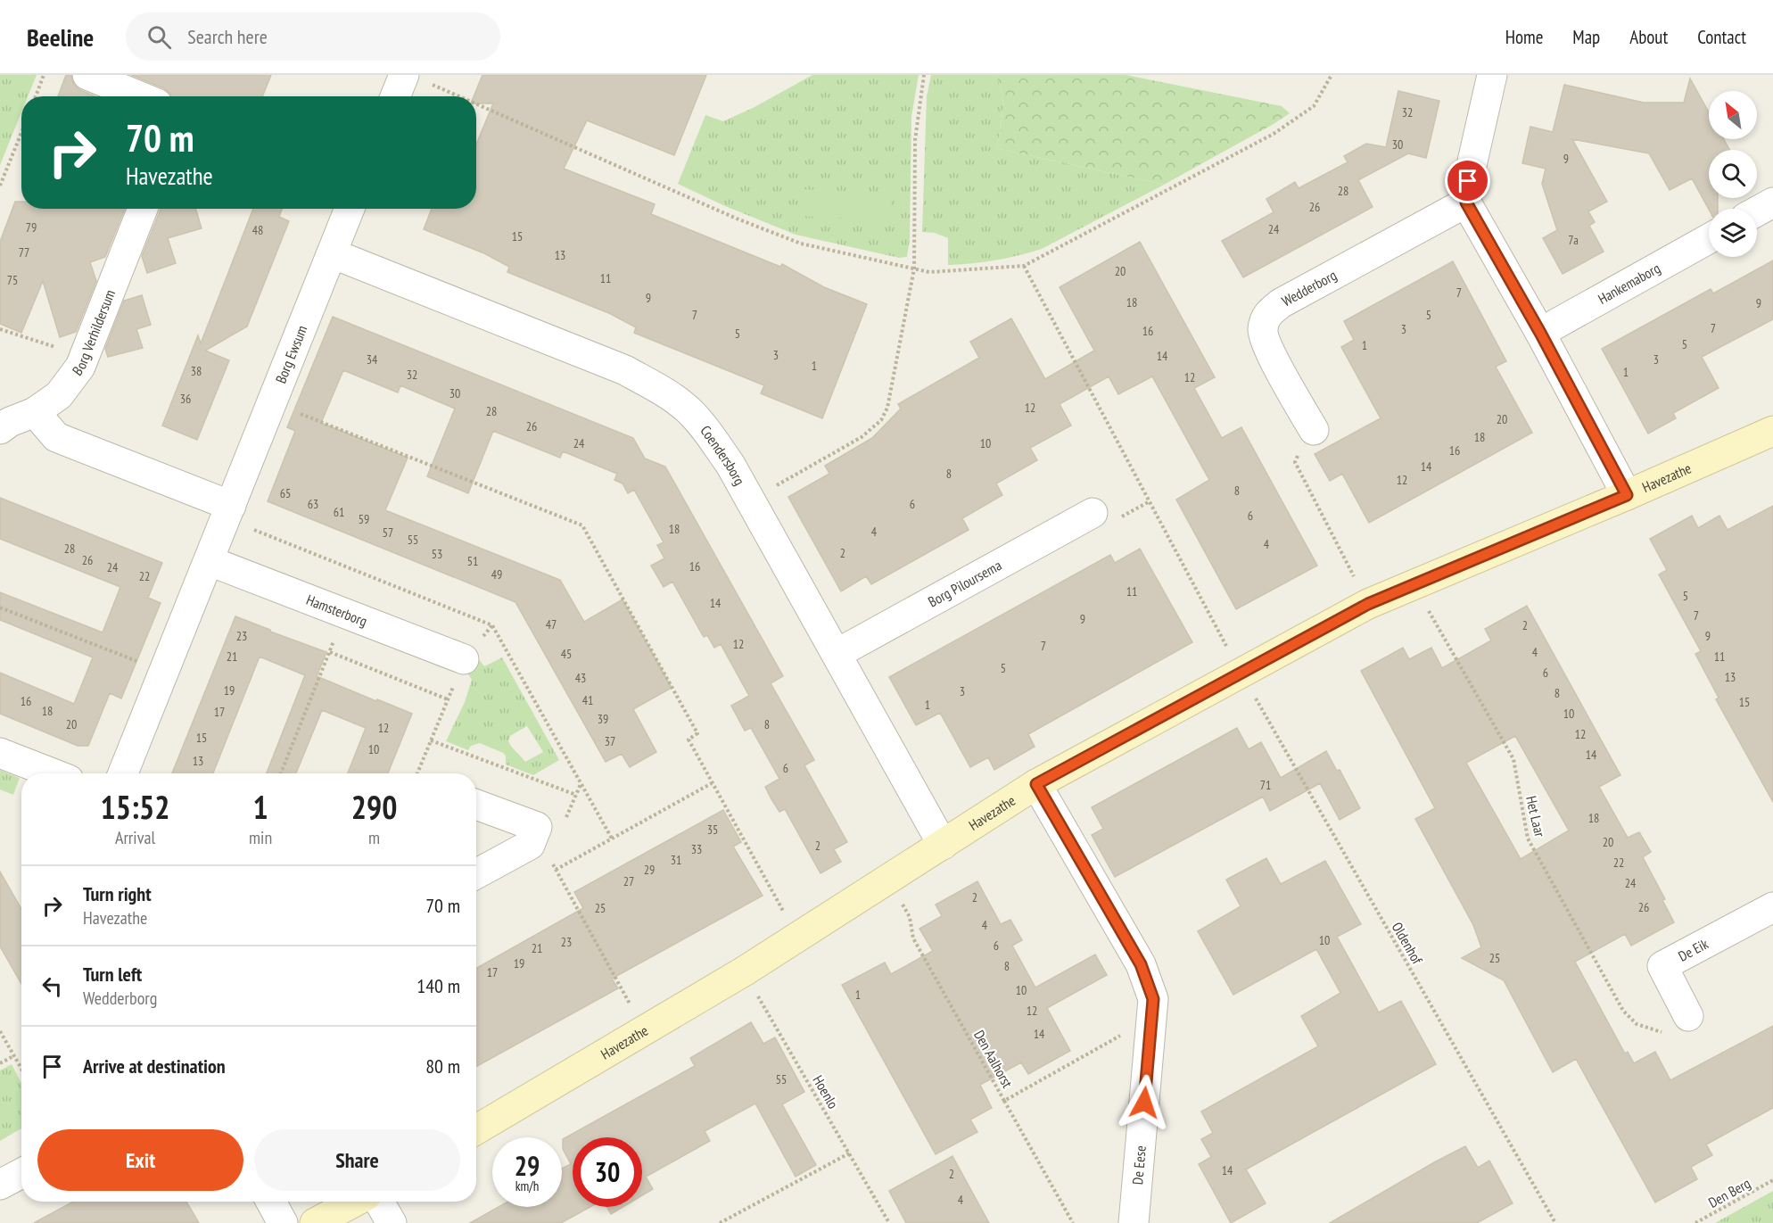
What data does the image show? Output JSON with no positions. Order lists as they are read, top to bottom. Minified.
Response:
{"streets":{"street":["Hankemaborg","Wedderborg","Borg Verhildersum","Borg Ewsum","Coendersborg","Havezathe","Borg Piloursema","Hamsterborg","De Eik","De Eese"],"path":["Het Laar","Oldenhof","Den Aalhorst","Hoenlo","Den Berg"]},"crossings":[["Borg Ewsum","Coendersborg"],["Borg Ewsum","Hamsterborg"],["Coendersborg","Havezathe"],["Coendersborg","Borg Piloursema"],["Havezathe","Het Laar"],["Havezathe","Oldenhof"],["Havezathe","Den Aalhorst"],["Havezathe","Hoenlo"],["Havezathe","De Eese"],["Het Laar","De Eik"],["Den Aalhorst","De Eese"]],"house_numbers":["32","30","9","28","26","79","24","48","15","7a","77","13","20","11","75","7","9","18","9","7","5","7","3","16","5","5","1","3","14","34","3","1","38","1","32","12","30","36","12","28","20","26","18","24","10","16","14","8","12","8","65","63","6","61","6","59","18","4","57","55","4","28","2","53","26","51","16","24","49","22","11","5","14","7","9","47","2","23","9","12","7","4","45","21","11","5","6","13","43","19","3","8","41","16","15","1","18","17","10","39","20","8","12","12","15","37","10","14","13","6","71","18","35","20","2","33","31","22","29","27","24","2","26","25","4","10","23","6","21","25","19","8","17","10","1","12","14","55","14","2","4"],"north":"top left","page":{"header":"Beeline","search":"Search here","nav":["Home","Map","About","Contact"],"turn":["70 m","Havezathe"],"eta":["15:52","Arrival","1","min","290","m"],"list":[{"name":"Turn right","note":"Havezathe","value":"70 m"},{"name":"Turn left","note":"Wedderborg","value":"140 m"},{"name":"Arrive at destination","value":"80 m"}],"buttons":["Exit","Share"],"speed":"29 km/h","limit":"30"}}
